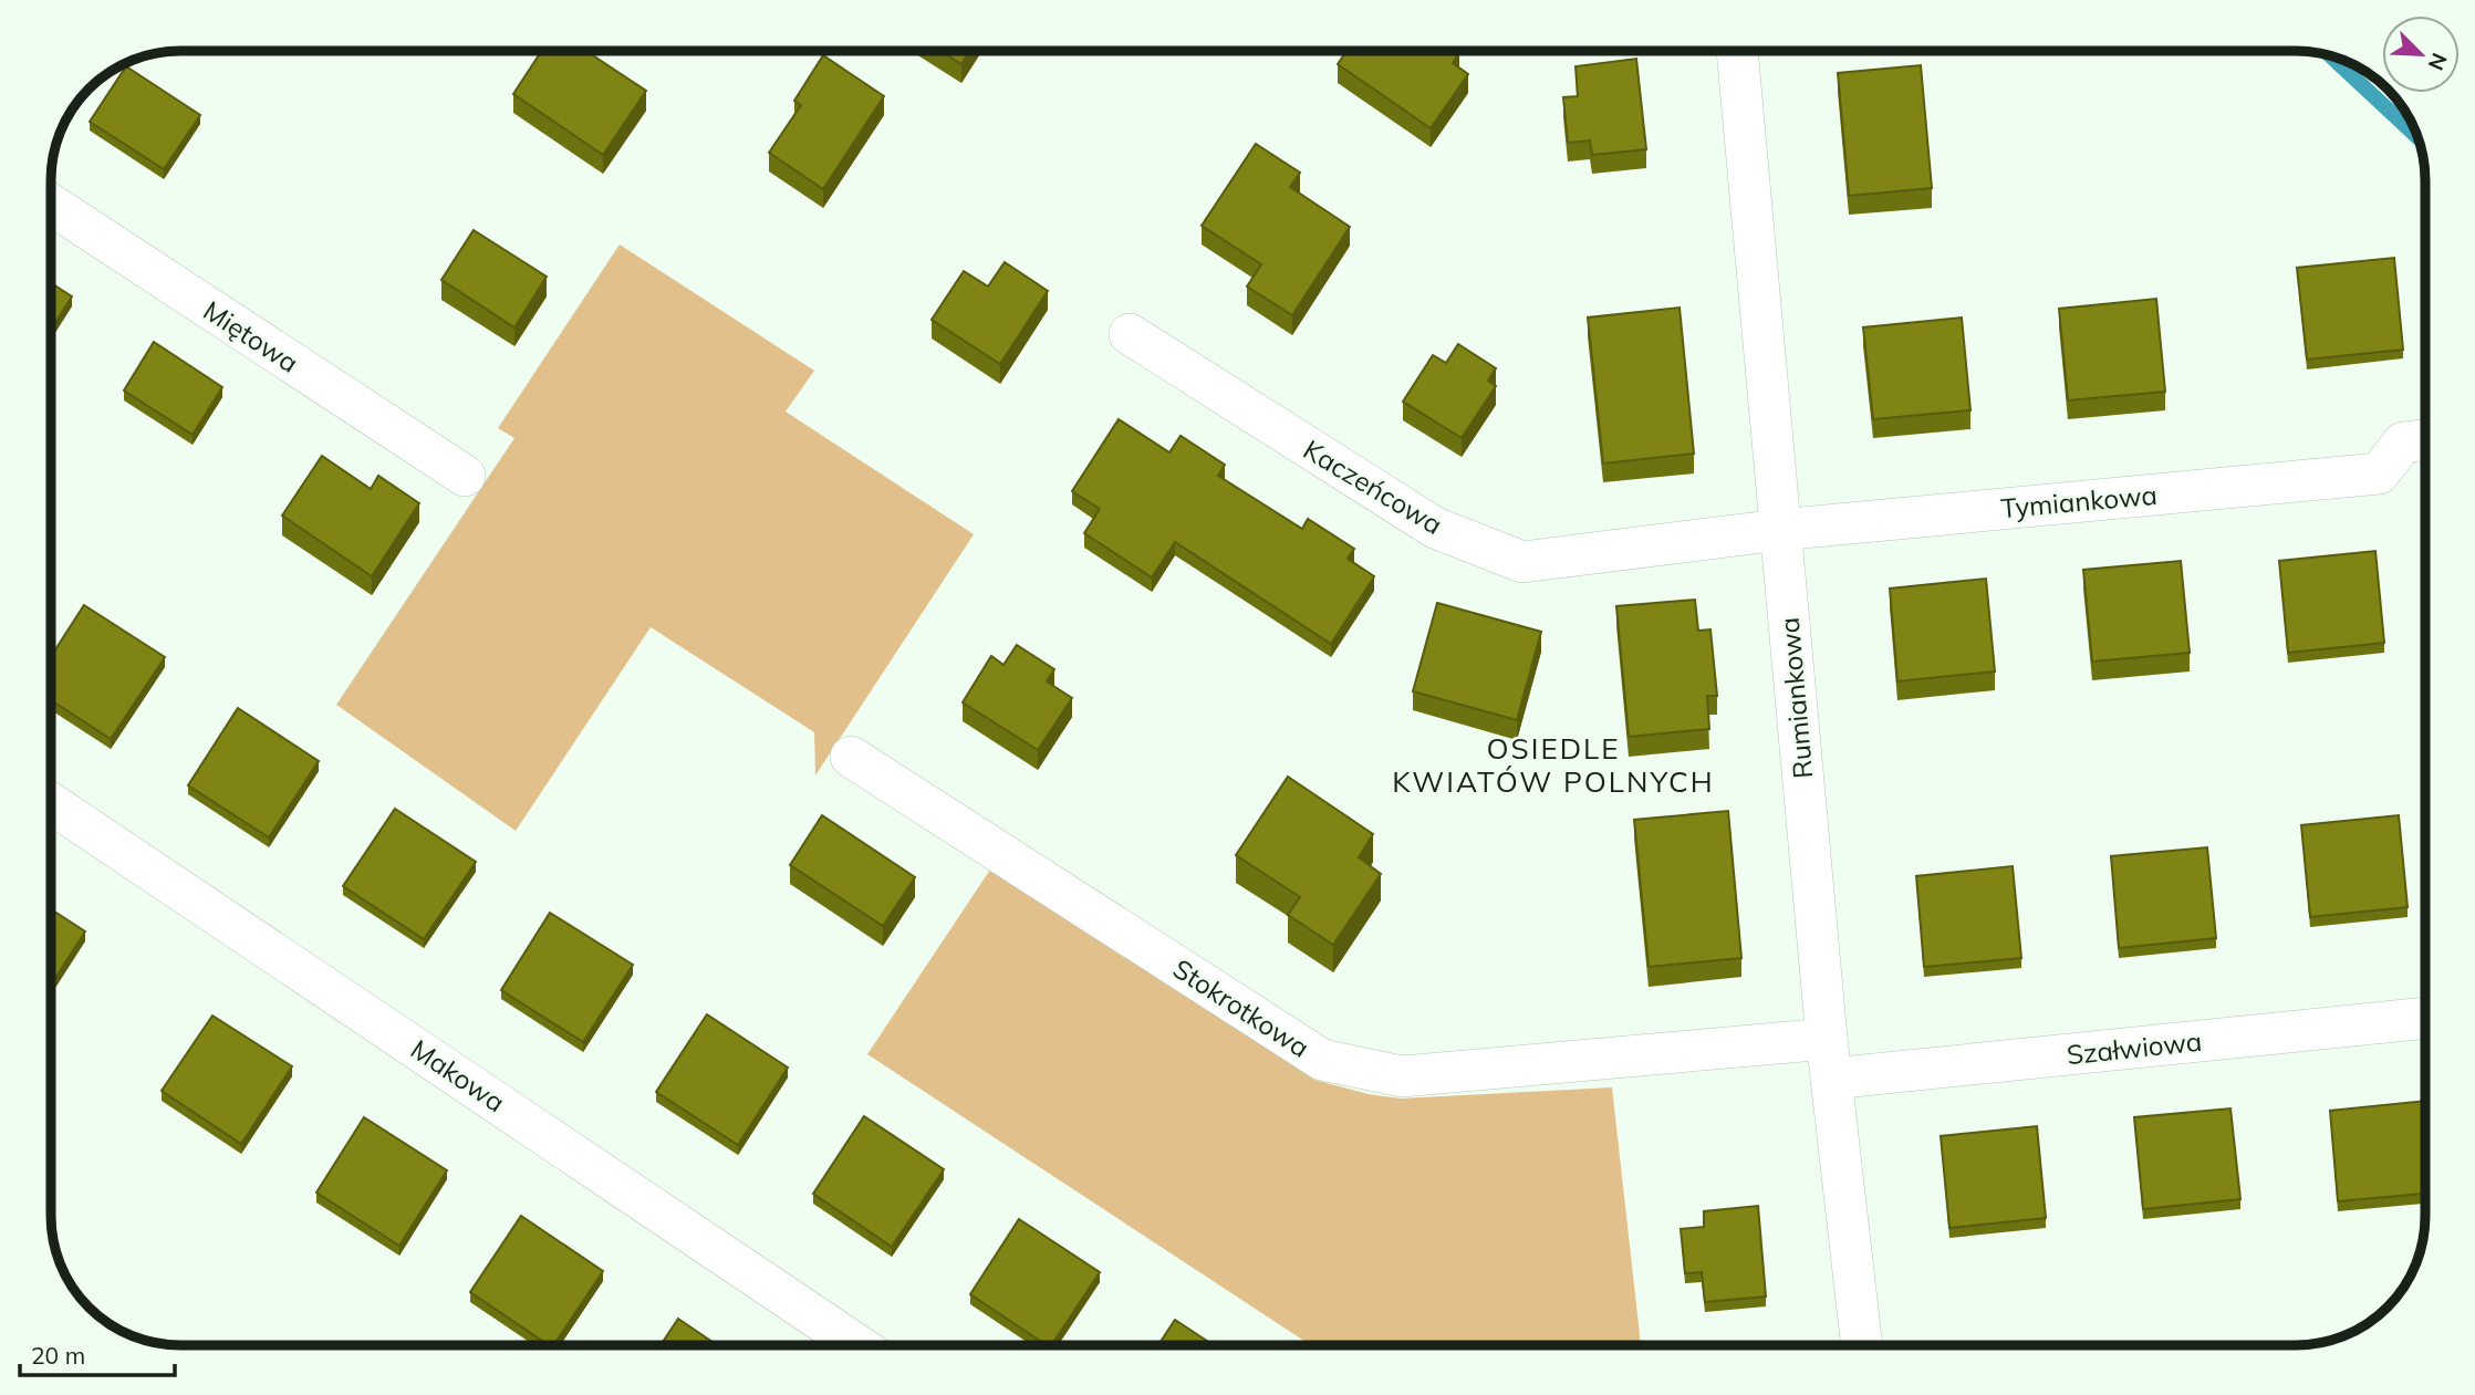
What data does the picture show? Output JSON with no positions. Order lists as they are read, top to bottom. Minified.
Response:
{"streets":{"street":["Miętowa","Kaczeńcowa","Tymiankowa","Rumiankowa","Stokrotkowa","Szałwiowa","Makowa"]},"crossings":[["Kaczeńcowa","Tymiankowa"],["Kaczeńcowa","Rumiankowa"],["Tymiankowa","Rumiankowa"],["Rumiankowa","Stokrotkowa"],["Rumiankowa","Szałwiowa"]],"districts":["OSIEDLE KWIATÓW POLNYCH"],"scale_bar":"20 m","north":"bottom right"}
